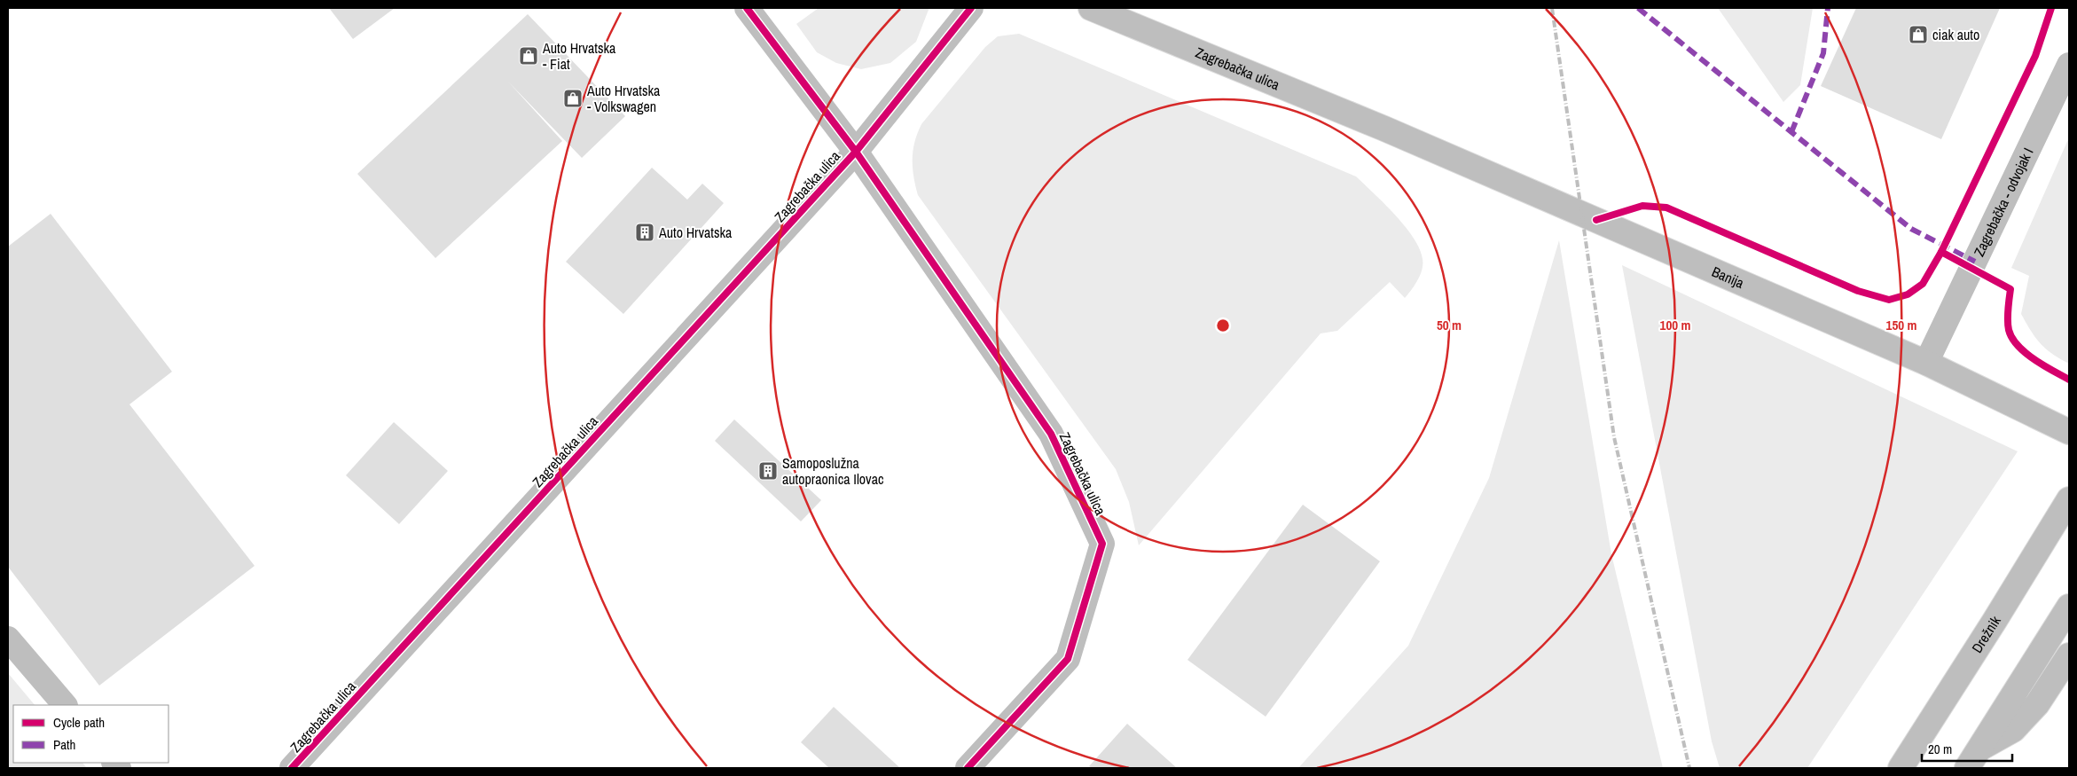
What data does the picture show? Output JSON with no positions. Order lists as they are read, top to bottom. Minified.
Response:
{"streets":{"main road":["Zagrebačka ulica","Zagrebačka - odvojak I","Banija","Drežnik"]},"crossings":[["Zagrebačka ulica","Banija"],["Zagrebačka - odvojak I","Banija"]],"places":{"shop":["ciak auto","Auto Hrvatska - Fiat","Auto Hrvatska - Volkswagen"],"building":["Auto Hrvatska","Samoposlužna autopraonica Ilovac"]},"legend":["Cycle path","Path"],"scale_bar":"20 m","rings":["50 m","100 m","150 m"]}
